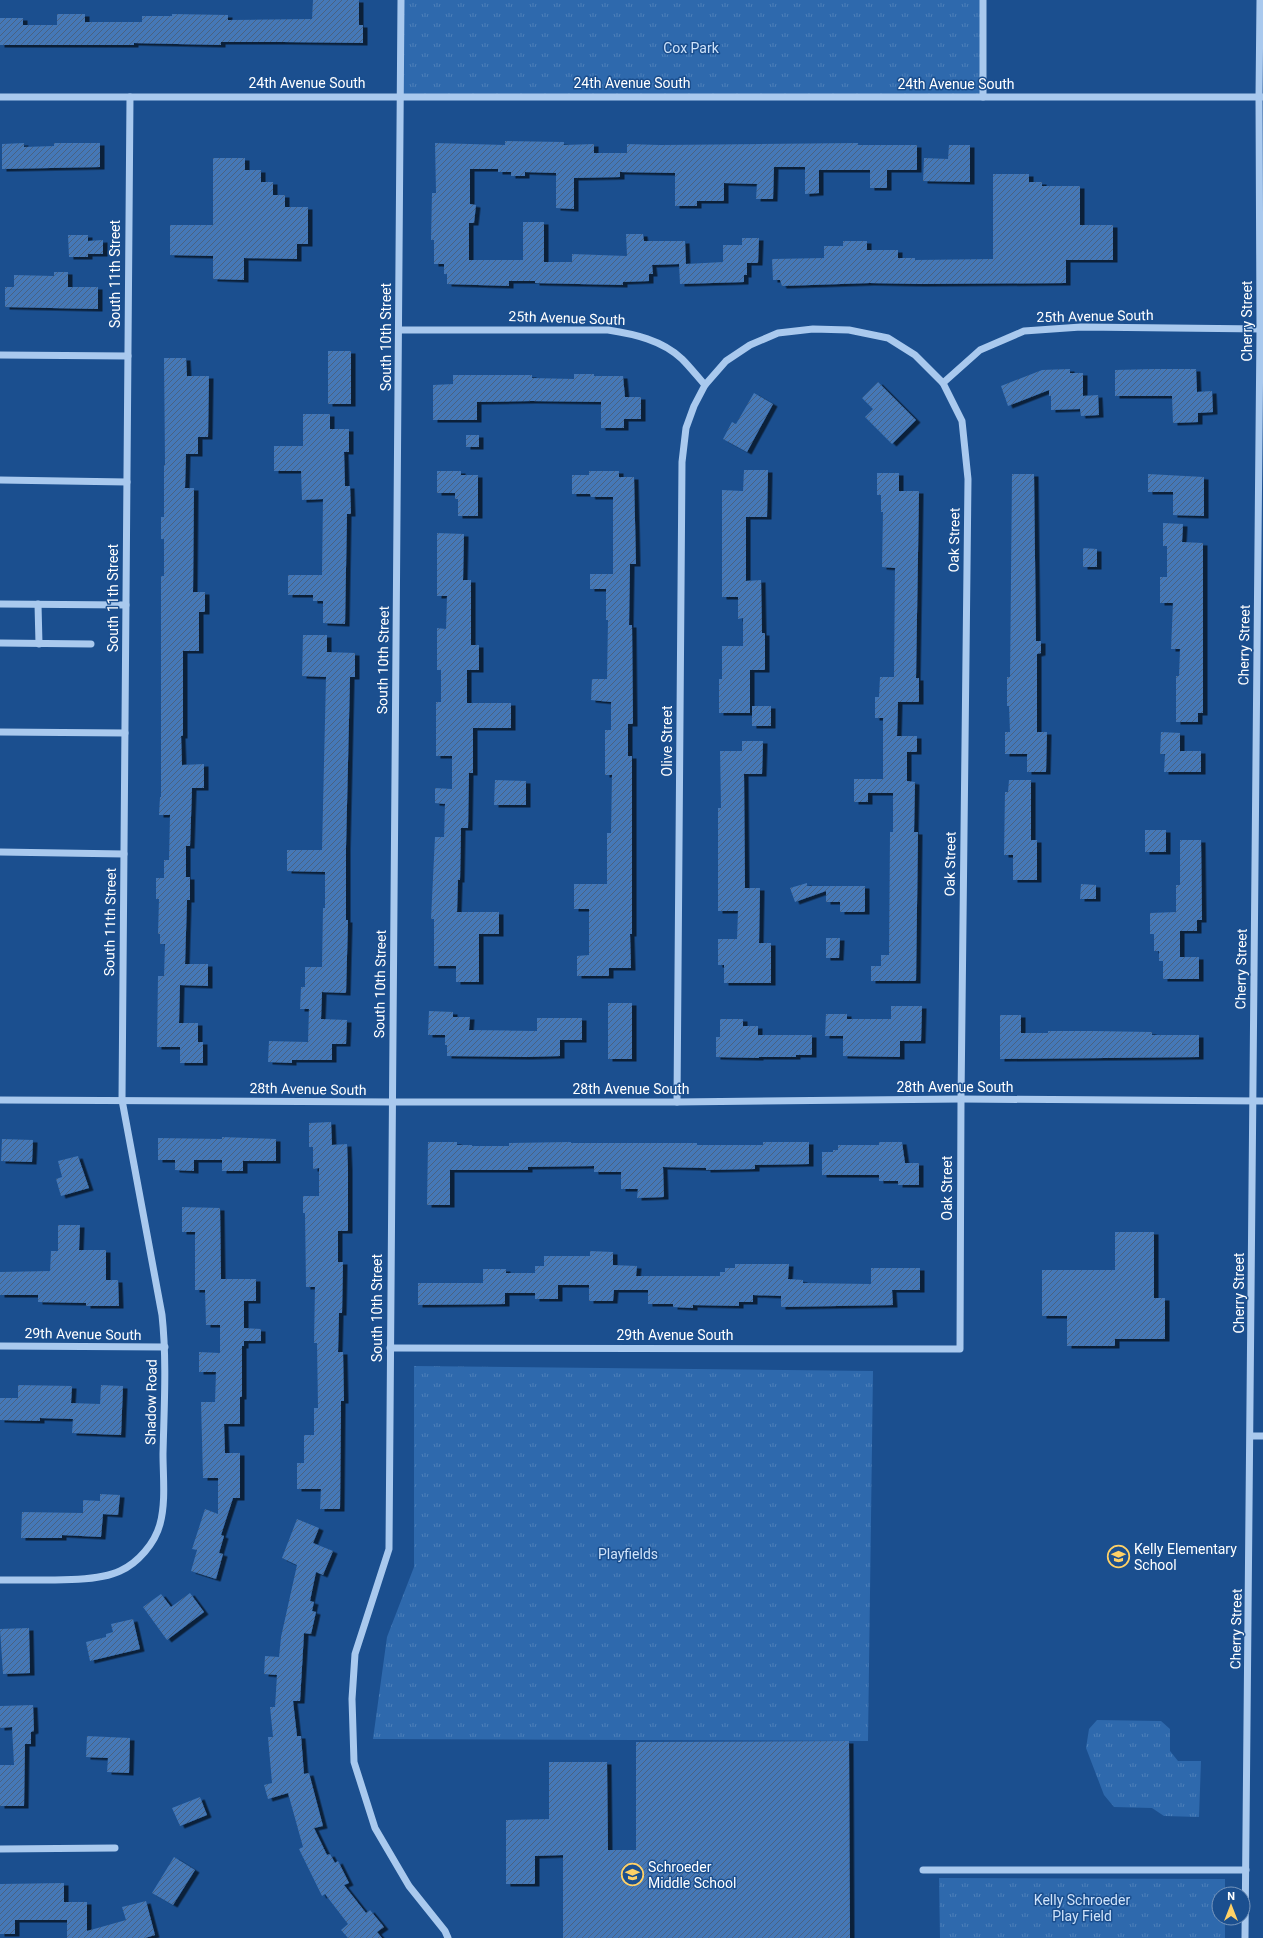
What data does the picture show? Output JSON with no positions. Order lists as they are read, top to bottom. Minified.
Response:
{"streets":{"street":["24th Avenue South","South 11th Street","25th Avenue South","Cherry Street","South 10th Street","Oak Street","Olive Street","28th Avenue South","29th Avenue South","Shadow Road"]},"crossings":[["24th Avenue South","South 11th Street"],["24th Avenue South","Cherry Street"],["24th Avenue South","South 10th Street"],["South 11th Street","28th Avenue South"],["South 11th Street","Shadow Road"],["25th Avenue South","Cherry Street"],["25th Avenue South","South 10th Street"],["25th Avenue South","Oak Street"],["25th Avenue South","Olive Street"],["Cherry Street","28th Avenue South"],["South 10th Street","28th Avenue South"],["South 10th Street","29th Avenue South"],["Oak Street","28th Avenue South"],["Oak Street","29th Avenue South"],["Olive Street","28th Avenue South"],["28th Avenue South","Shadow Road"],["29th Avenue South","Shadow Road"]],"parks":["Cox Park","Playfields","Kelly Schroeder Play Field"],"places":{"school or university":["Kelly Elementary School","Schroeder Middle School"]},"north":"top"}
